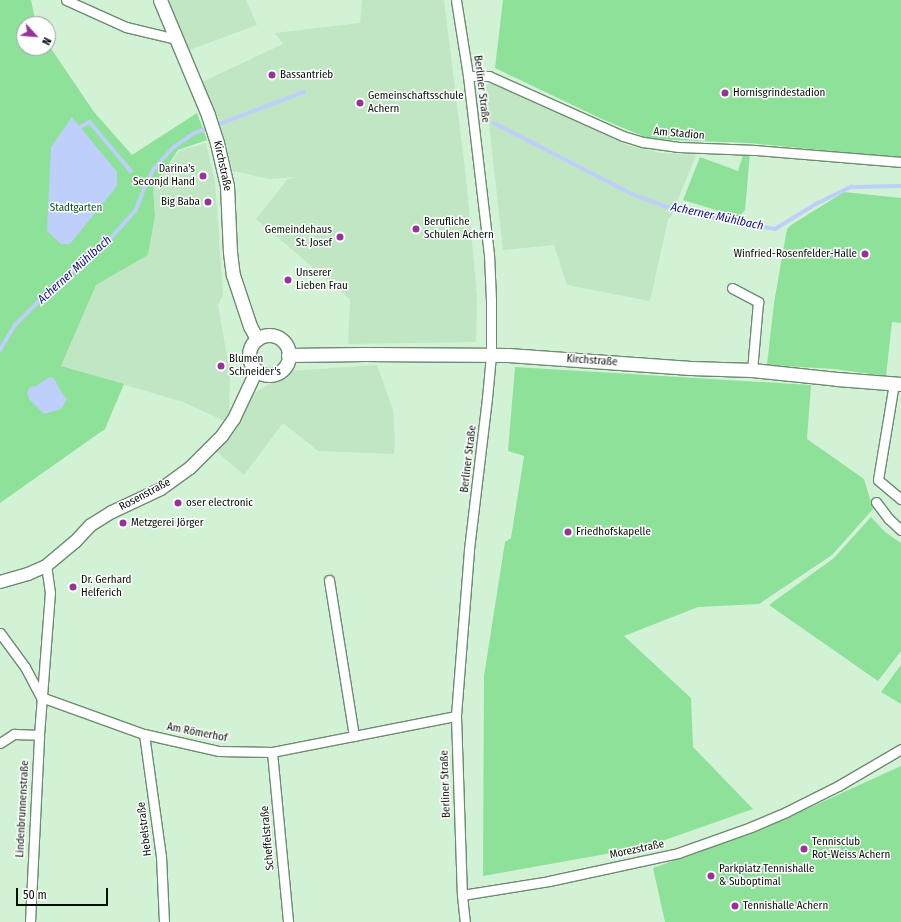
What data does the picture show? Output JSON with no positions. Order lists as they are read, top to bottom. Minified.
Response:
{"streets":{"main road":["Kirchstraße"],"street":["Berliner Straße","Am Stadion","Rosenstraße","Am Römerhof","Lindenbrunnenstraße","Hebelstraße","Scheffelstraße","Morezstraße"]},"crossings":[["Berliner Straße","Am Stadion"],["Berliner Straße","Kirchstraße"],["Berliner Straße","Am Römerhof"],["Berliner Straße","Morezstraße"],["Kirchstraße","Rosenstraße"],["Rosenstraße","Lindenbrunnenstraße"],["Am Römerhof","Lindenbrunnenstraße"],["Am Römerhof","Hebelstraße"],["Am Römerhof","Scheffelstraße"]],"water":["Acherner Mühlbach"],"parks":["Stadtgarten"],"places":["Bassantrieb","Hornisgrindestadion","Gemeinschaftsschule Achern","Darina's Seconjd Hand","Big Baba","Berufliche Schulen Achern","Gemeindehaus St. Josef","Winfried-Rosenfelder-Halle","Unserer Lieben Frau","Blumen Schneider's","oser electronic","Metzgerei Jörger","Friedhofskapelle","Dr. Gerhard Helferich","Tennisclub Rot-Weiss Achern","Parkplatz Tennishalle & Suboptimal","Tennishalle Achern"],"scale_bar":"50 m","north":"bottom right"}
